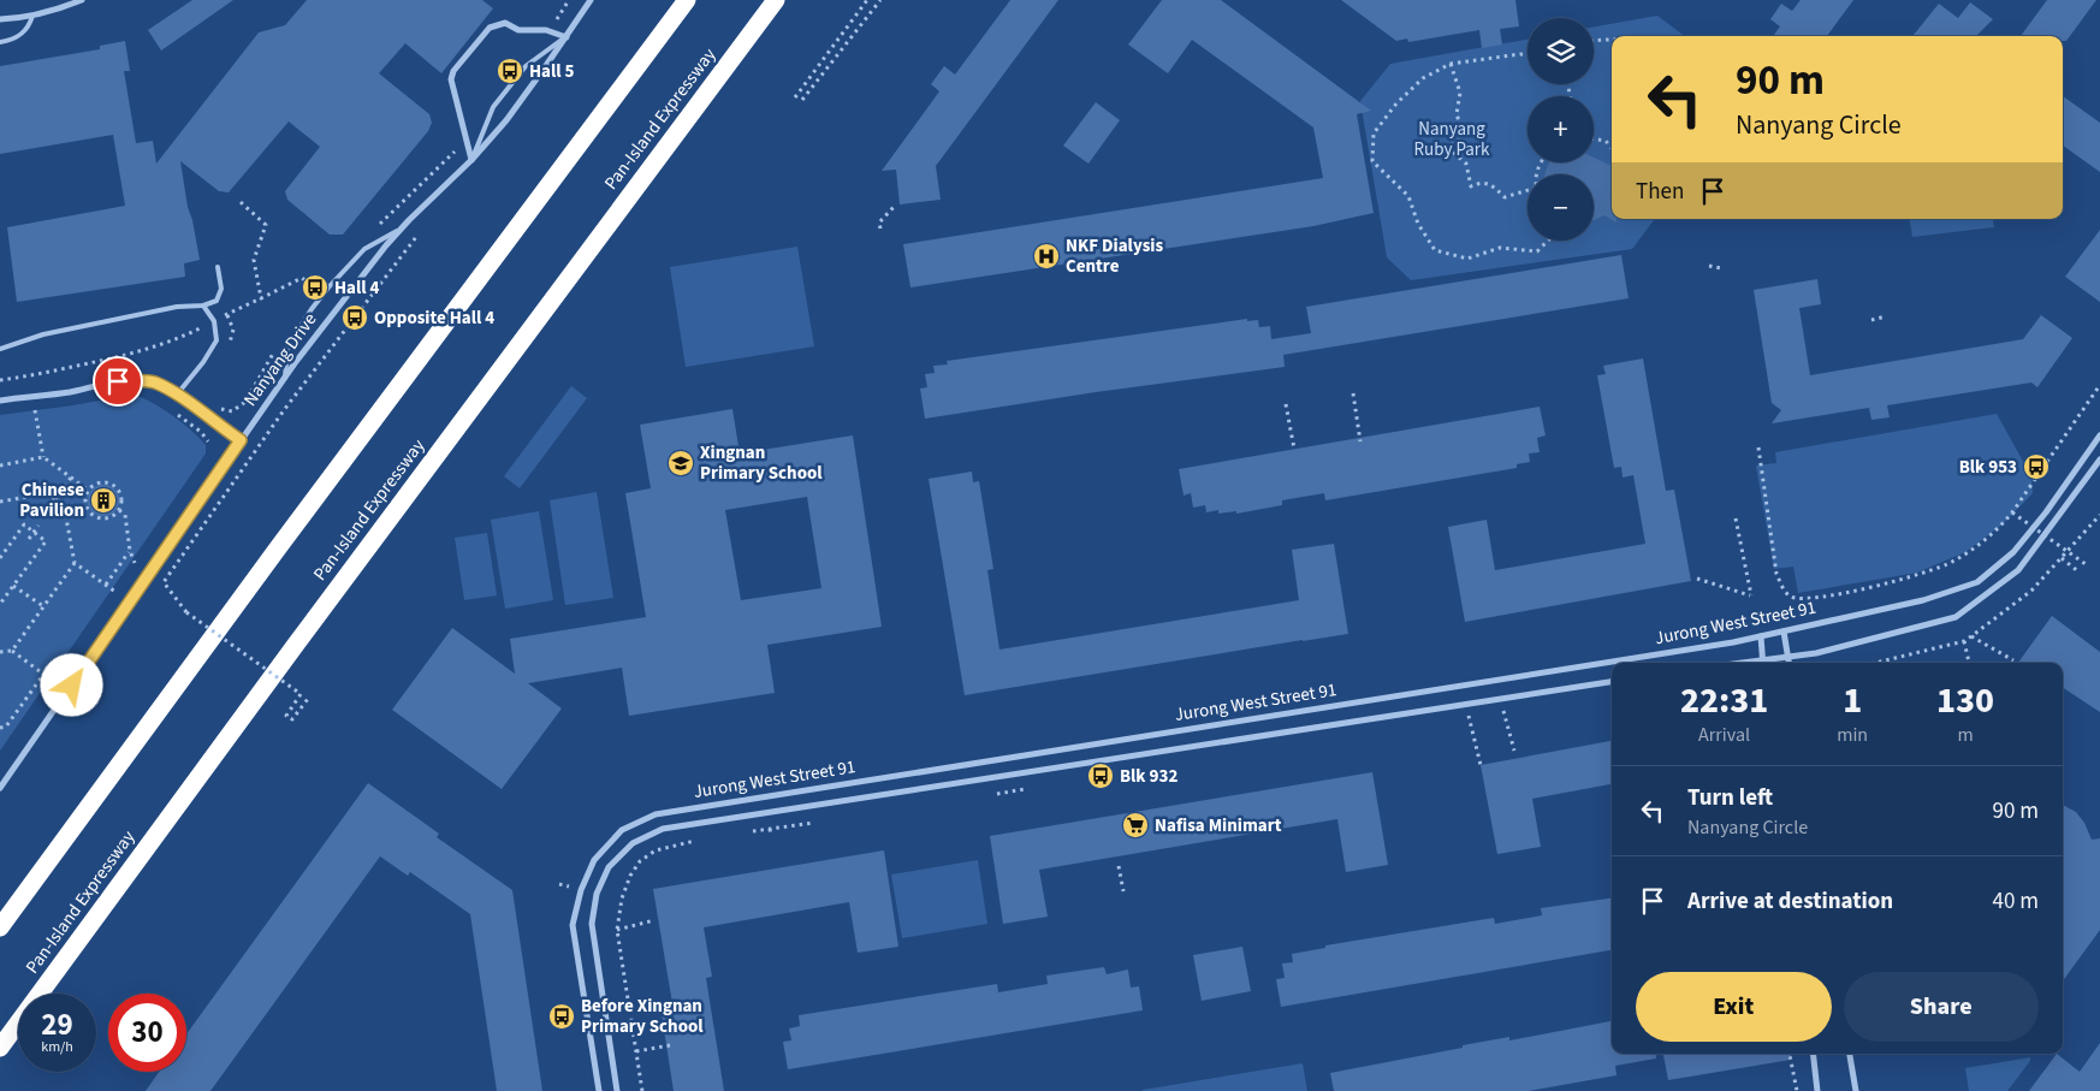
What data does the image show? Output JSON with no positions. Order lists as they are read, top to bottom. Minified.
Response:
{"streets":{"highway":["Pan-Island Expressway"],"street":["Nanyang Drive","Jurong West Street 91"]},"parks":["Nanyang Ruby Park"],"places":{"bus stop":["Hall 5","Hall 4","Opposite Hall 4","Blk 953","Blk 932","Before Xingnan Primary School"],"hospital":["NKF Dialysis Centre"],"school or university":["Xingnan Primary School"],"building":["Chinese Pavilion"],"supermarket":["Nafisa Minimart"]},"page":{"map_buttons":["+","−"],"turn":["90 m","Nanyang Circle"],"then":"Then","eta":["22:31","Arrival","1","min","130","m"],"list":[{"name":"Turn left","note":"Nanyang Circle","value":"90 m"},{"name":"Arrive at destination","value":"40 m"}],"buttons":["Exit","Share"],"speed":"29 km/h","limit":"30"}}
